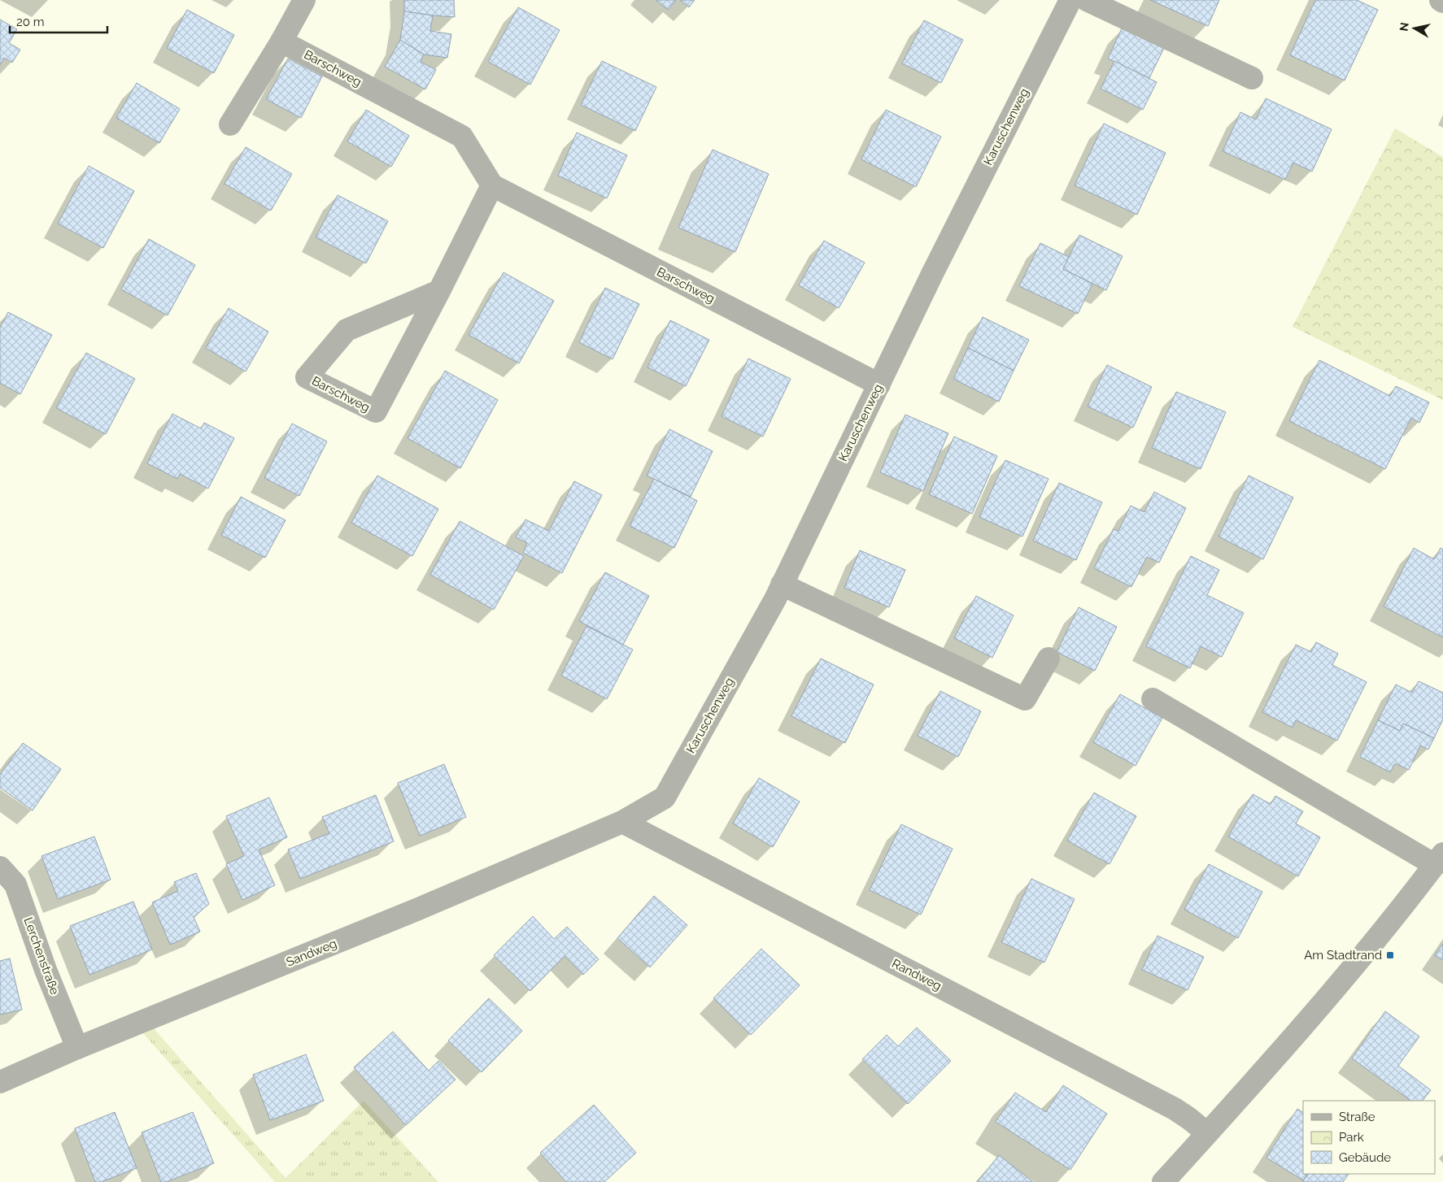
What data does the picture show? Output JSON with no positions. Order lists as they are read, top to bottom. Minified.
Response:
{"streets":{"street":["Barschweg","Karuschenweg","Sandweg","Lerchenstraße","Randweg"]},"crossings":[["Barschweg","Karuschenweg"],["Karuschenweg","Sandweg"],["Karuschenweg","Randweg"],["Sandweg","Lerchenstraße"],["Sandweg","Randweg"]],"places":{"transit":["Am Stadtrand"]},"legend":["Straße","Park","Gebäude"],"scale_bar":"20 m","north":"left"}
